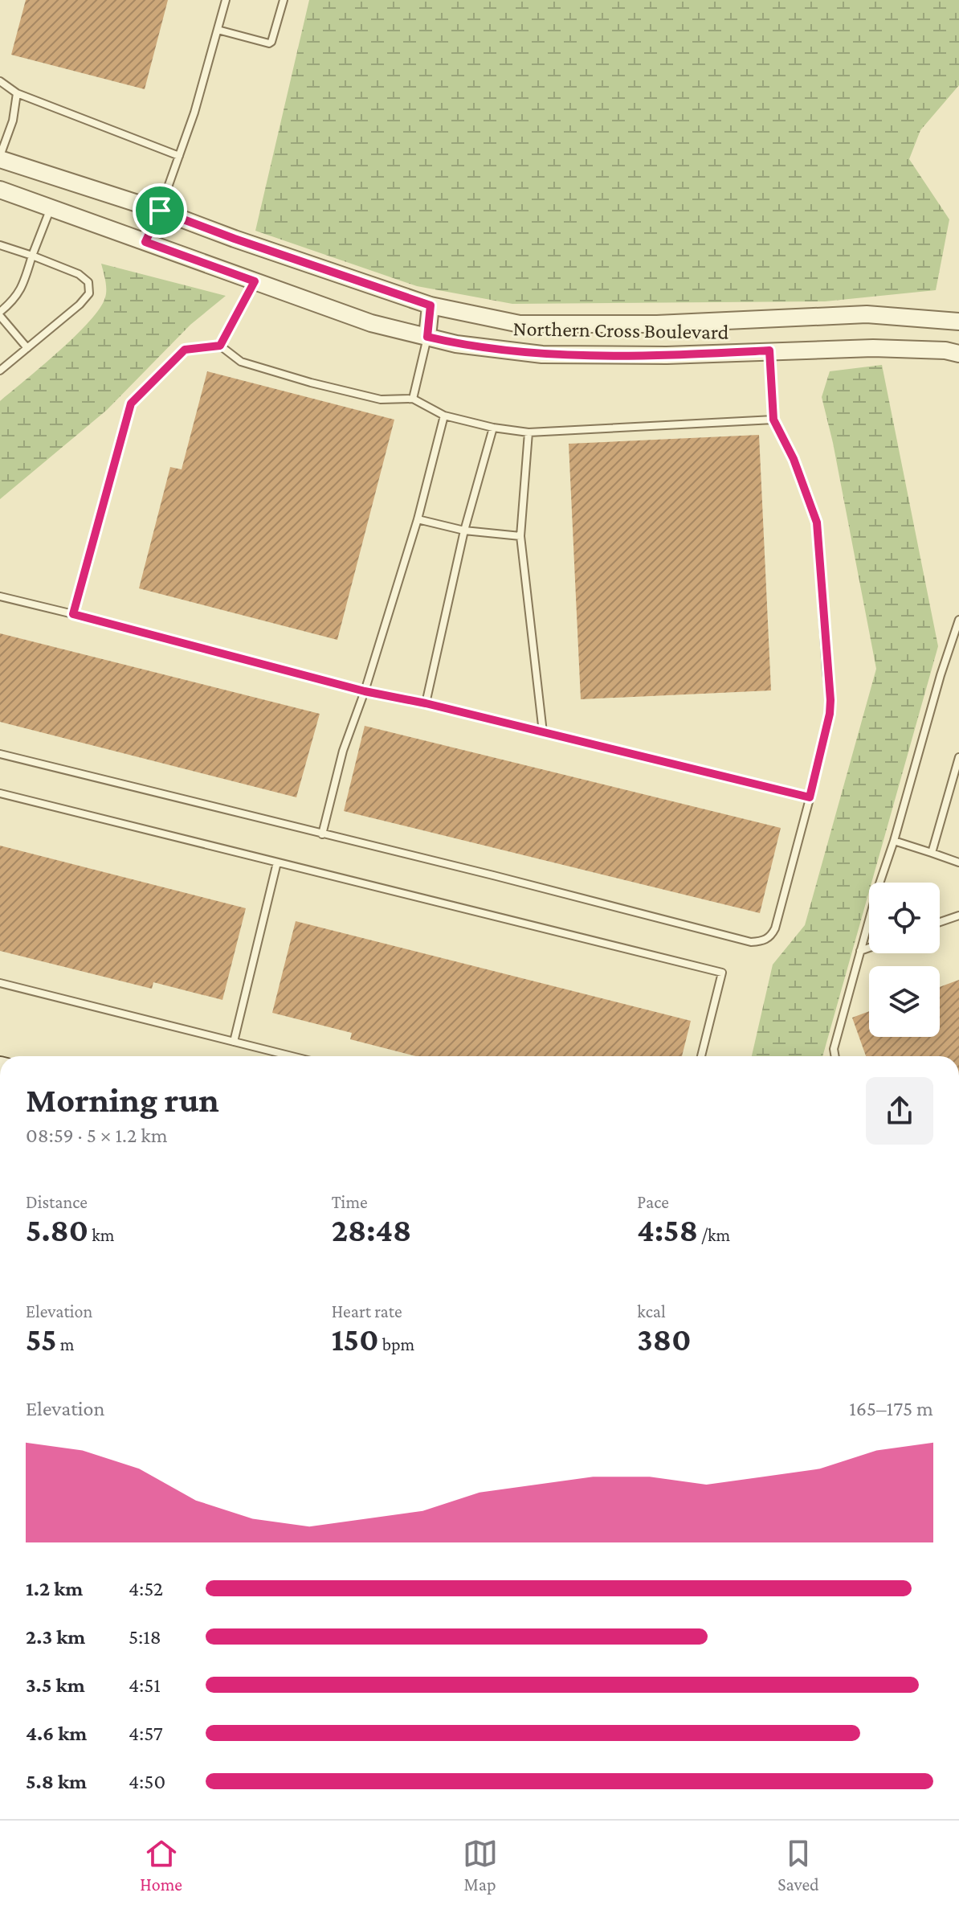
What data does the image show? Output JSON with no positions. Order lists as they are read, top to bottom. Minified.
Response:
{"streets":{"street":["Northern Cross Boulevard"]},"page":{"heading":["Morning run","08:59 · 5 × 1.2 km"],"stats":[["Distance","5.80 km"],["Time","28:48"],["Pace","4:58 /km"],["Elevation","55 m"],["Heart rate","150 bpm"],["kcal","380"]],"chart":["Elevation","165–175 m"],"list":[{"name":"1.2 km","note":"4:52"},{"name":"2.3 km","note":"5:18"},{"name":"3.5 km","note":"4:51"},{"name":"4.6 km","note":"4:57"},{"name":"5.8 km","note":"4:50"}],"tabs":["Home","Map","Saved"]}}
